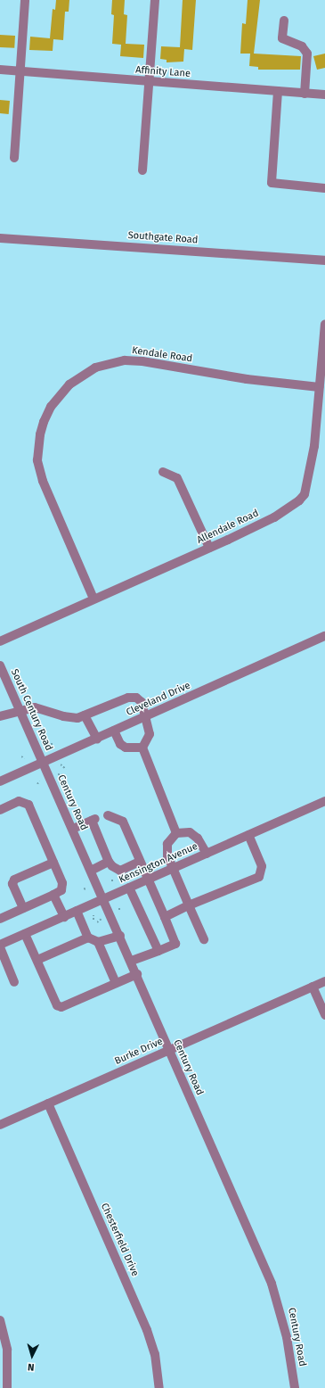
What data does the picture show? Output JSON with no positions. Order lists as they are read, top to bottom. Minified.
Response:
{"streets":{"street":["Affinity Lane","Southgate Road","Kendale Road","Allendale Road","Cleveland Drive","South Century Road","Century Road","Kensington Avenue","Burke Drive","Chesterfield Drive"]},"crossings":[["Kendale Road","Allendale Road"],["Cleveland Drive","South Century Road"],["Cleveland Drive","Century Road"],["South Century Road","Century Road"],["Century Road","Kensington Avenue"],["Century Road","Burke Drive"],["Burke Drive","Chesterfield Drive"]],"north":"bottom"}
